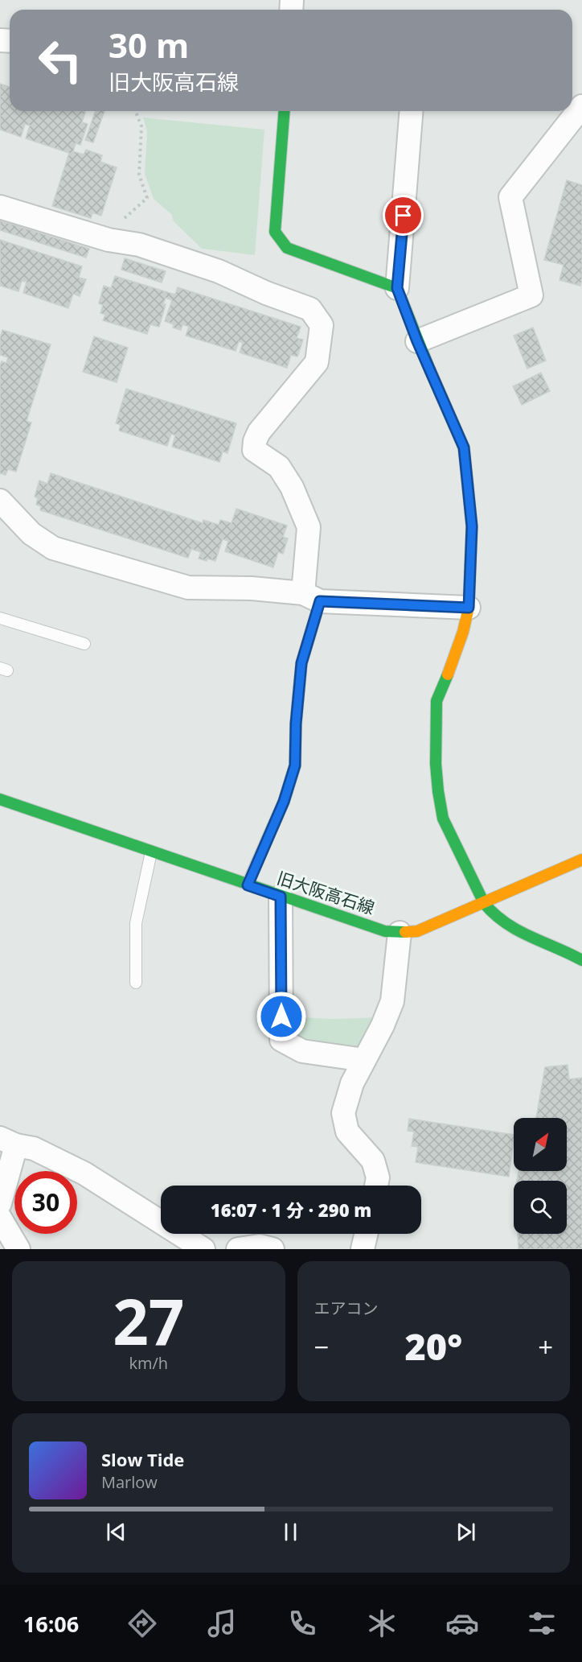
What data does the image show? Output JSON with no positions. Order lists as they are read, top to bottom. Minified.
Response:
{"streets":{"street":["旧大阪高石線"]},"north":"top right","page":{"turn":["30 m","旧大阪高石線"],"limit":"30","trip":"16:07 · 1 分 · 290 m","tile":[["27","km/h"],"エアコン"],"heat":["−","20°","+"],"song":["Slow Tide","Marlow"],"tabs":"16:06"}}
